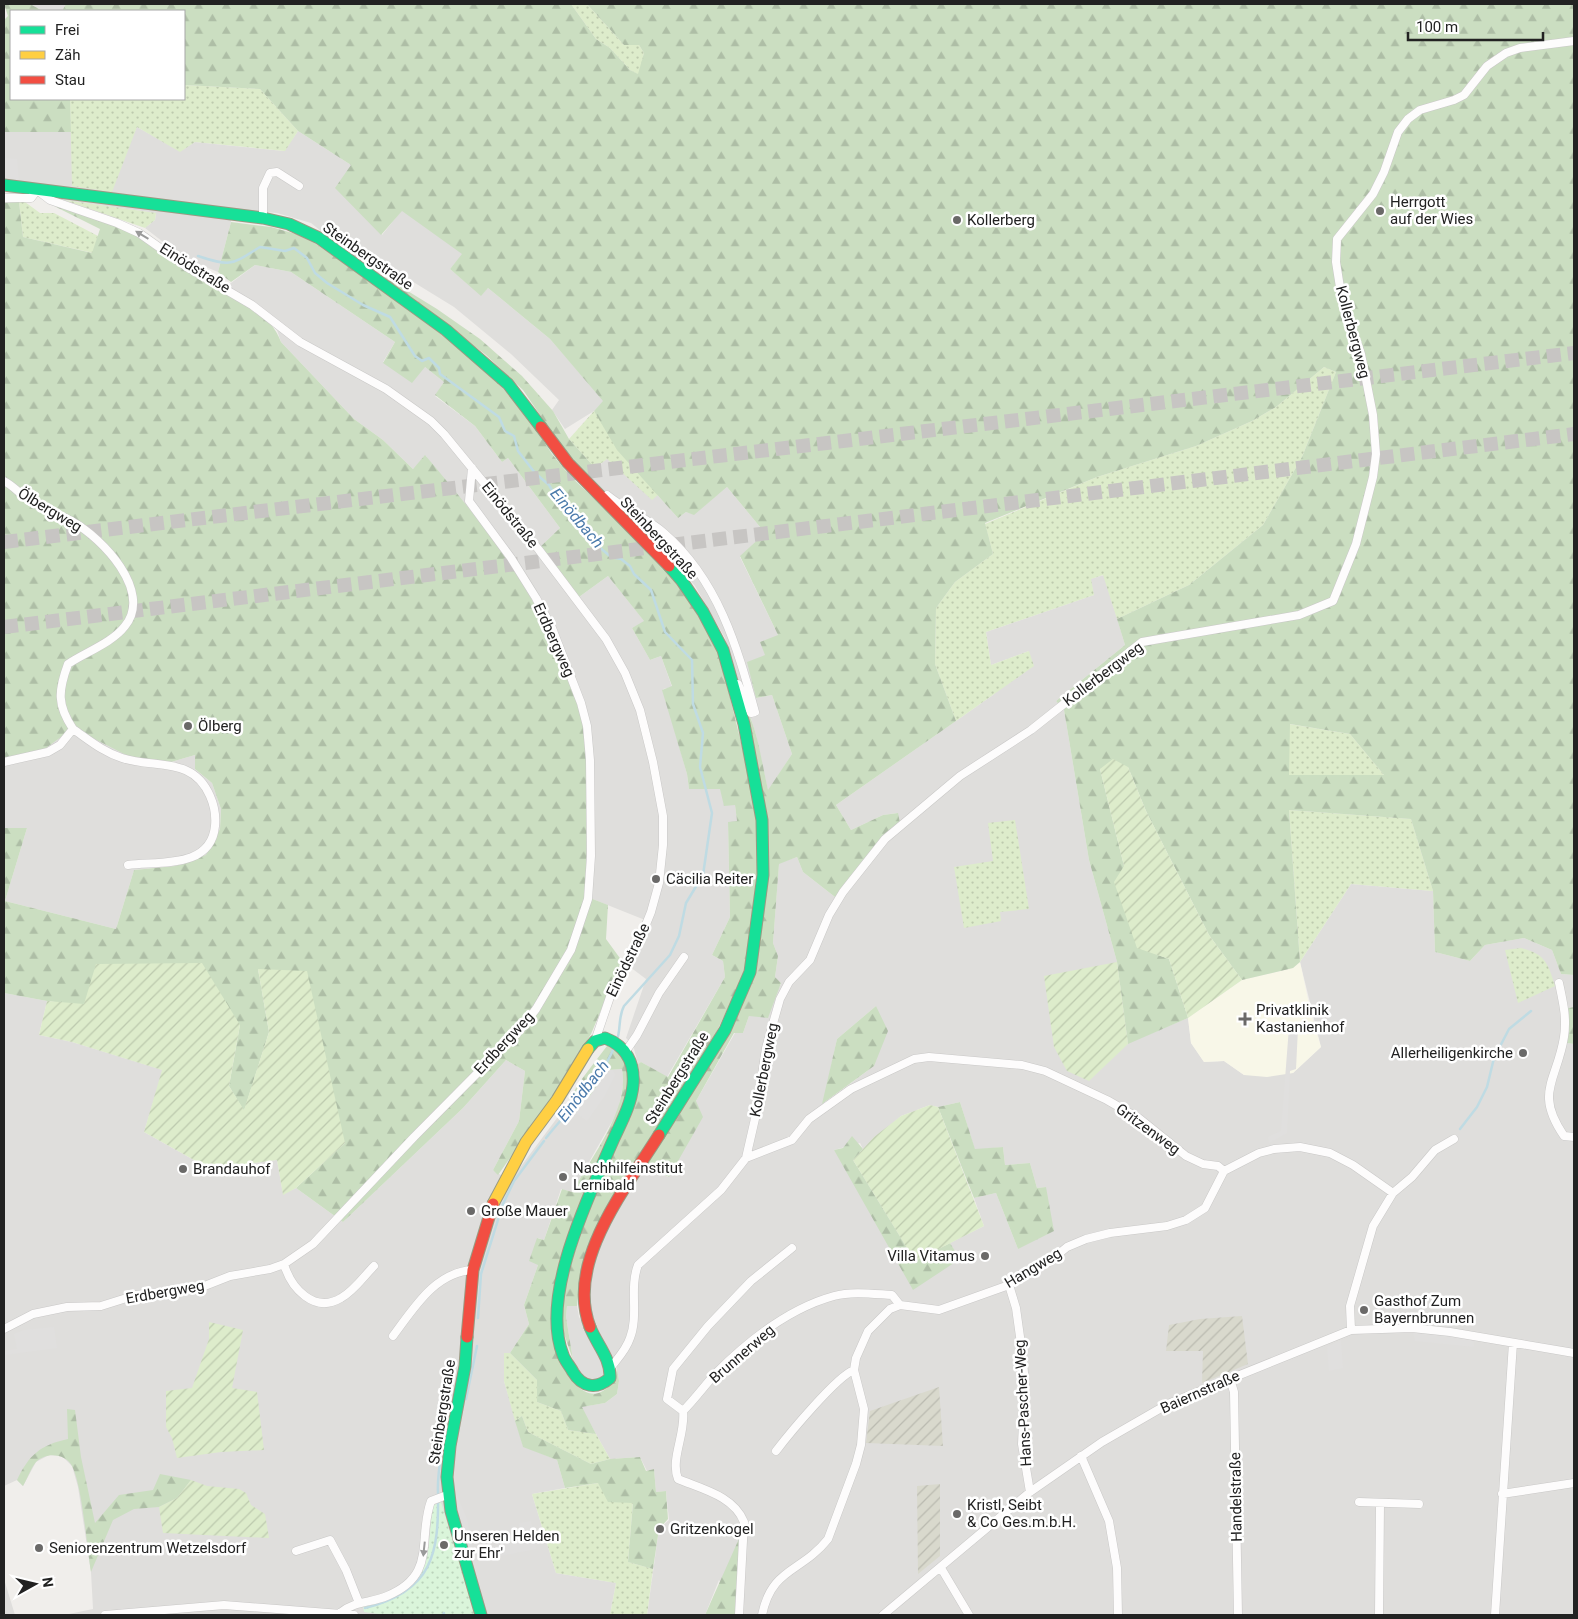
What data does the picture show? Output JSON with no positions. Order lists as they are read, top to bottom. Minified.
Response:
{"streets":{"main road":["Steinbergstraße"],"street":["Einödstraße","Kollerbergweg","Ölbergweg","Erdbergweg","Gritzenweg","Hangweg","Brunnerweg","Baiernstraße","Hans-Pascher-Weg","Handelstraße"]},"crossings":[["Steinbergstraße","Einödstraße"],["Steinbergstraße","Kollerbergweg"],["Einödstraße","Erdbergweg"],["Kollerbergweg","Gritzenweg"],["Gritzenweg","Hangweg"],["Hangweg","Brunnerweg"],["Hangweg","Hans-Pascher-Weg"],["Baiernstraße","Hans-Pascher-Weg"],["Baiernstraße","Handelstraße"]],"one_way":["Einödstraße"],"water":["Einödbach"],"places":{"other":["Herrgott auf der Wies","Kollerberg","Ölberg","Cäcilia Reiter","Allerheiligenkirche","Brandauhof","Nachhilfeinstitut Lernibald","Große Mauer","Villa Vitamus","Gasthof Zum Bayernbrunnen","Kristl, Seibt & Co Ges.m.b.H.","Gritzenkogel","Unseren Helden zur Ehr'","Seniorenzentrum Wetzelsdorf"],"health":["Privatklinik Kastanienhof"]},"legend":["Frei","Zäh","Stau"],"scale_bar":"100 m","north":"right"}
